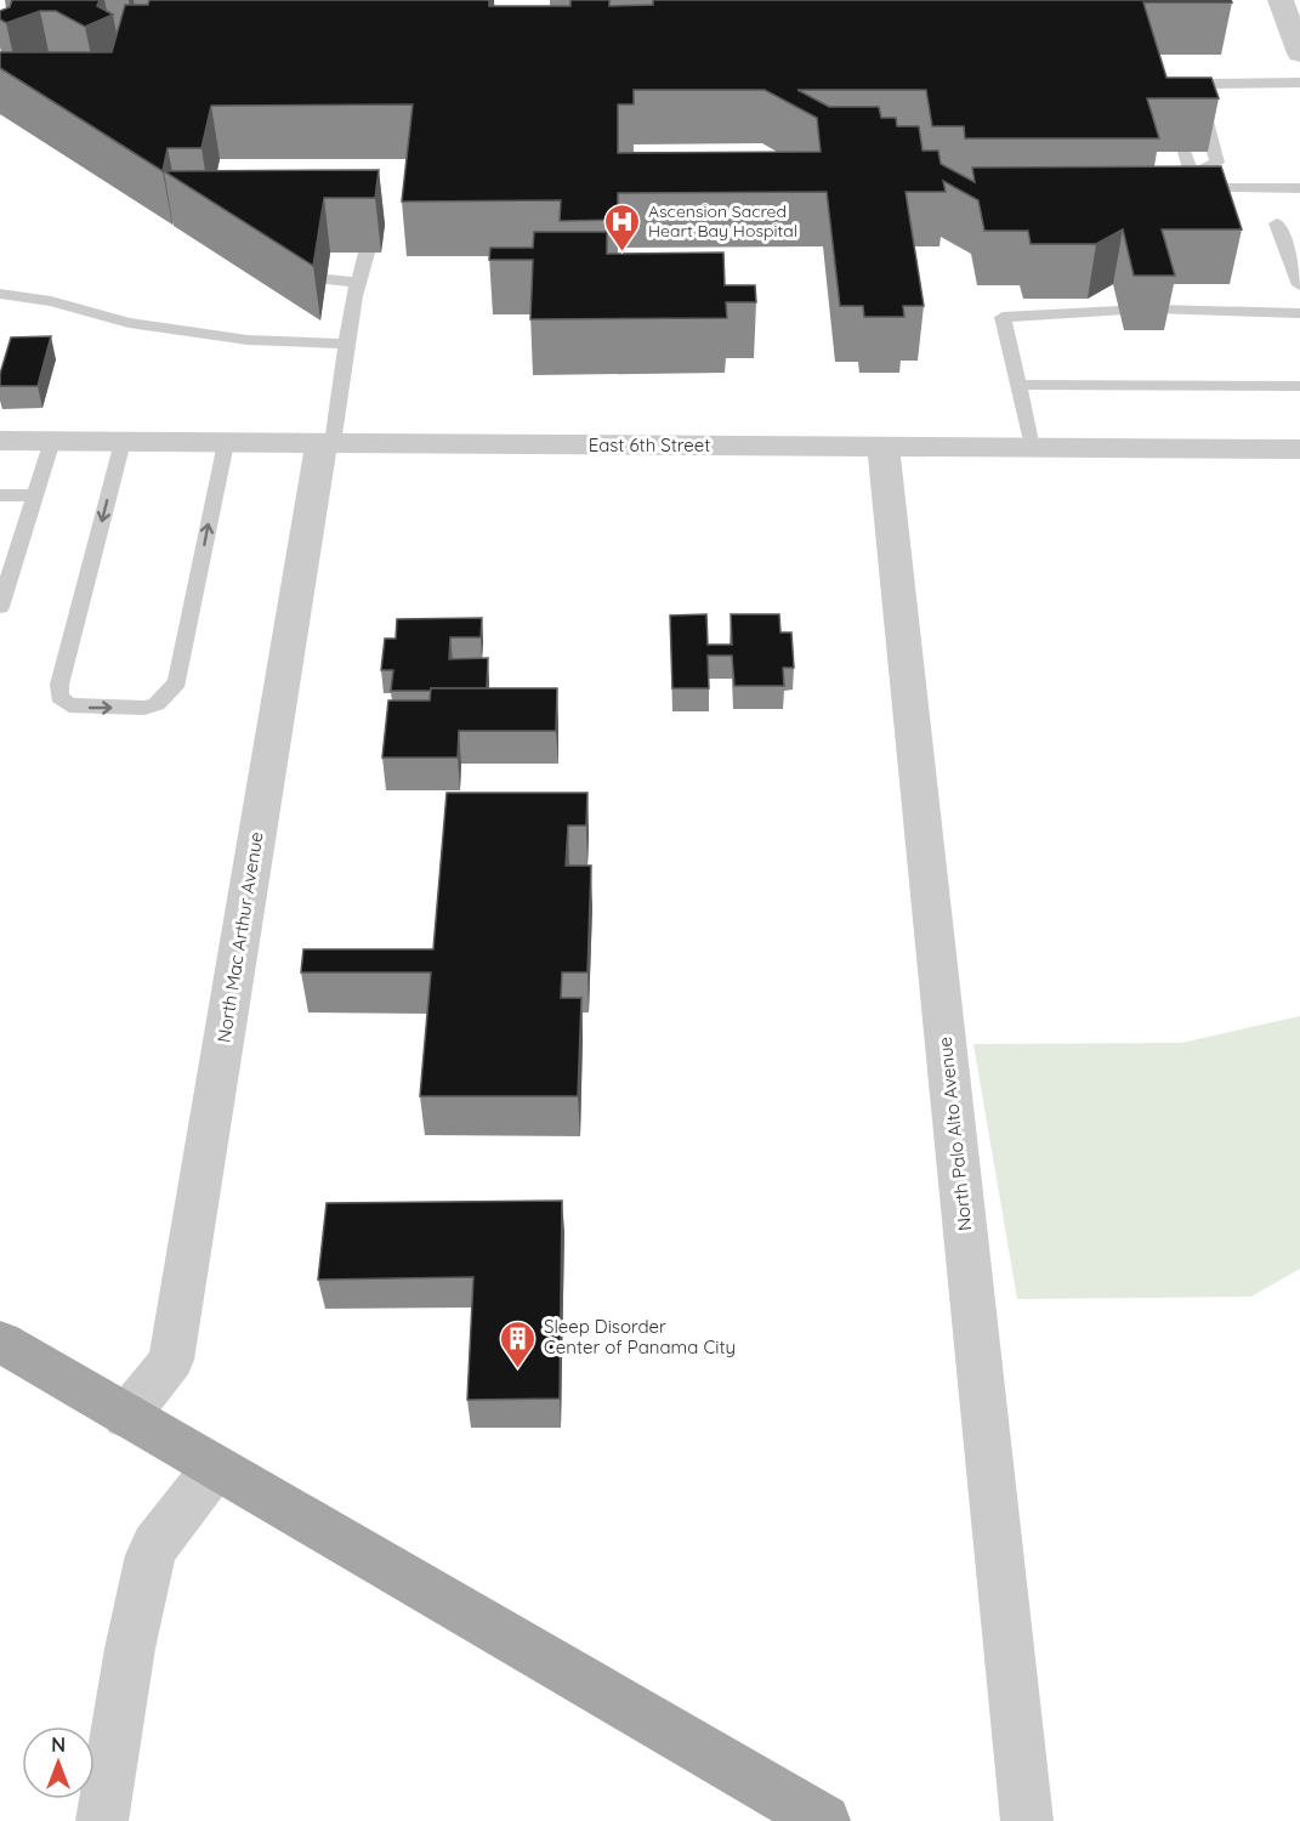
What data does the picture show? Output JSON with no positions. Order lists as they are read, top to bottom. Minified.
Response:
{"streets":{"street":["East 6th Street","North Mac Arthur Avenue","North Palo Alto Avenue"]},"crossings":[["East 6th Street","North Mac Arthur Avenue"],["East 6th Street","North Palo Alto Avenue"]],"places":{"hospital":["Ascension Sacred Heart Bay Hospital"],"building":["Sleep Disorder Center of Panama City"]},"north":"top"}
